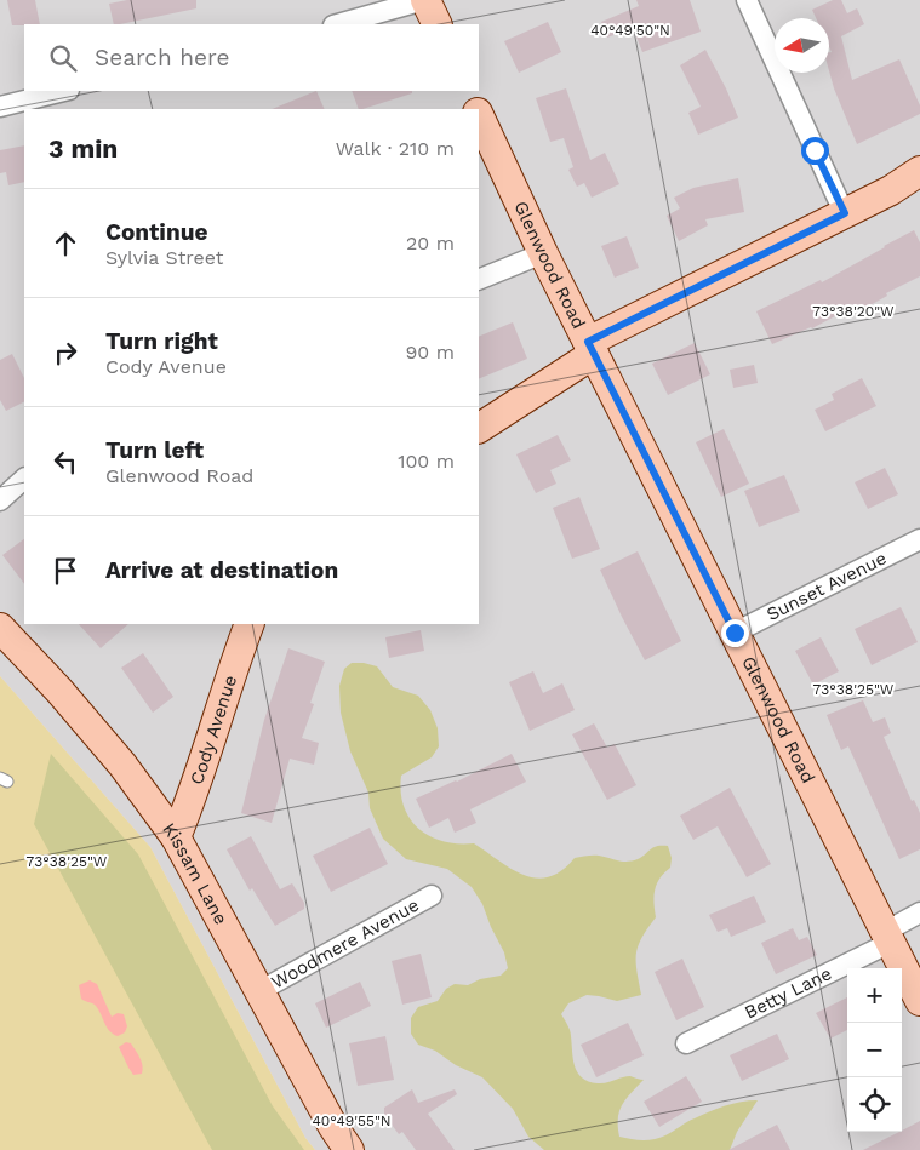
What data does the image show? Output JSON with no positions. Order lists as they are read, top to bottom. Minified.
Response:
{"streets":{"street":["Glenwood Road","Sunset Avenue","Cody Avenue","Kissam Lane","Woodmere Avenue","Betty Lane"]},"crossings":[["Glenwood Road","Sunset Avenue"],["Glenwood Road","Betty Lane"],["Cody Avenue","Kissam Lane"],["Kissam Lane","Woodmere Avenue"]],"north":"left","page":{"search":"Search here","heading":["3 min","Walk · 210 m"],"list":[["Continue","Sylvia Street","20 m"],["Turn right","Cody Avenue","90 m"],["Turn left","Glenwood Road","100 m"],"Arrive at destination"],"map_buttons":["+","−"]},"coordinates":["40°49'50\"N","73°38'20\"W","73°38'25\"W","40°49'55\"N"]}
